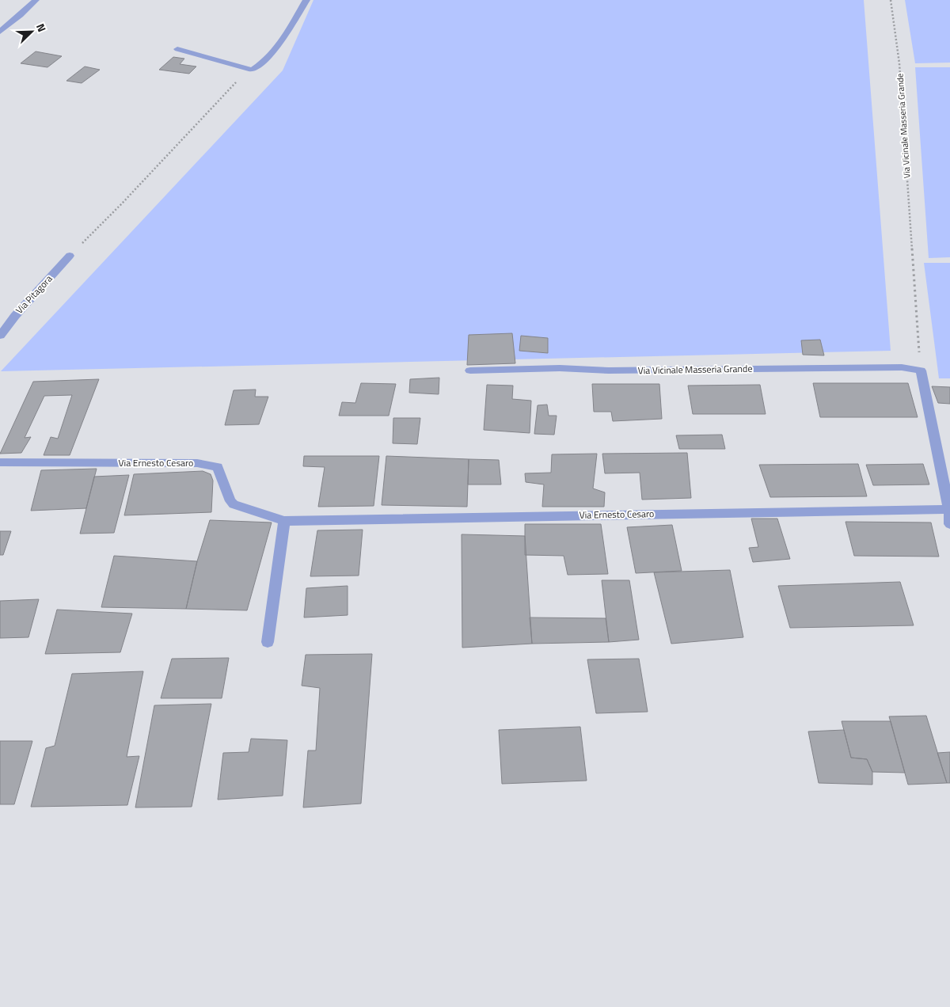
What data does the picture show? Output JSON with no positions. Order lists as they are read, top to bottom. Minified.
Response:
{"streets":{"street":["Via Vicinale Masseria Grande","Via Pitagora","Via Ernesto Cesaro"]},"north":"top right"}
